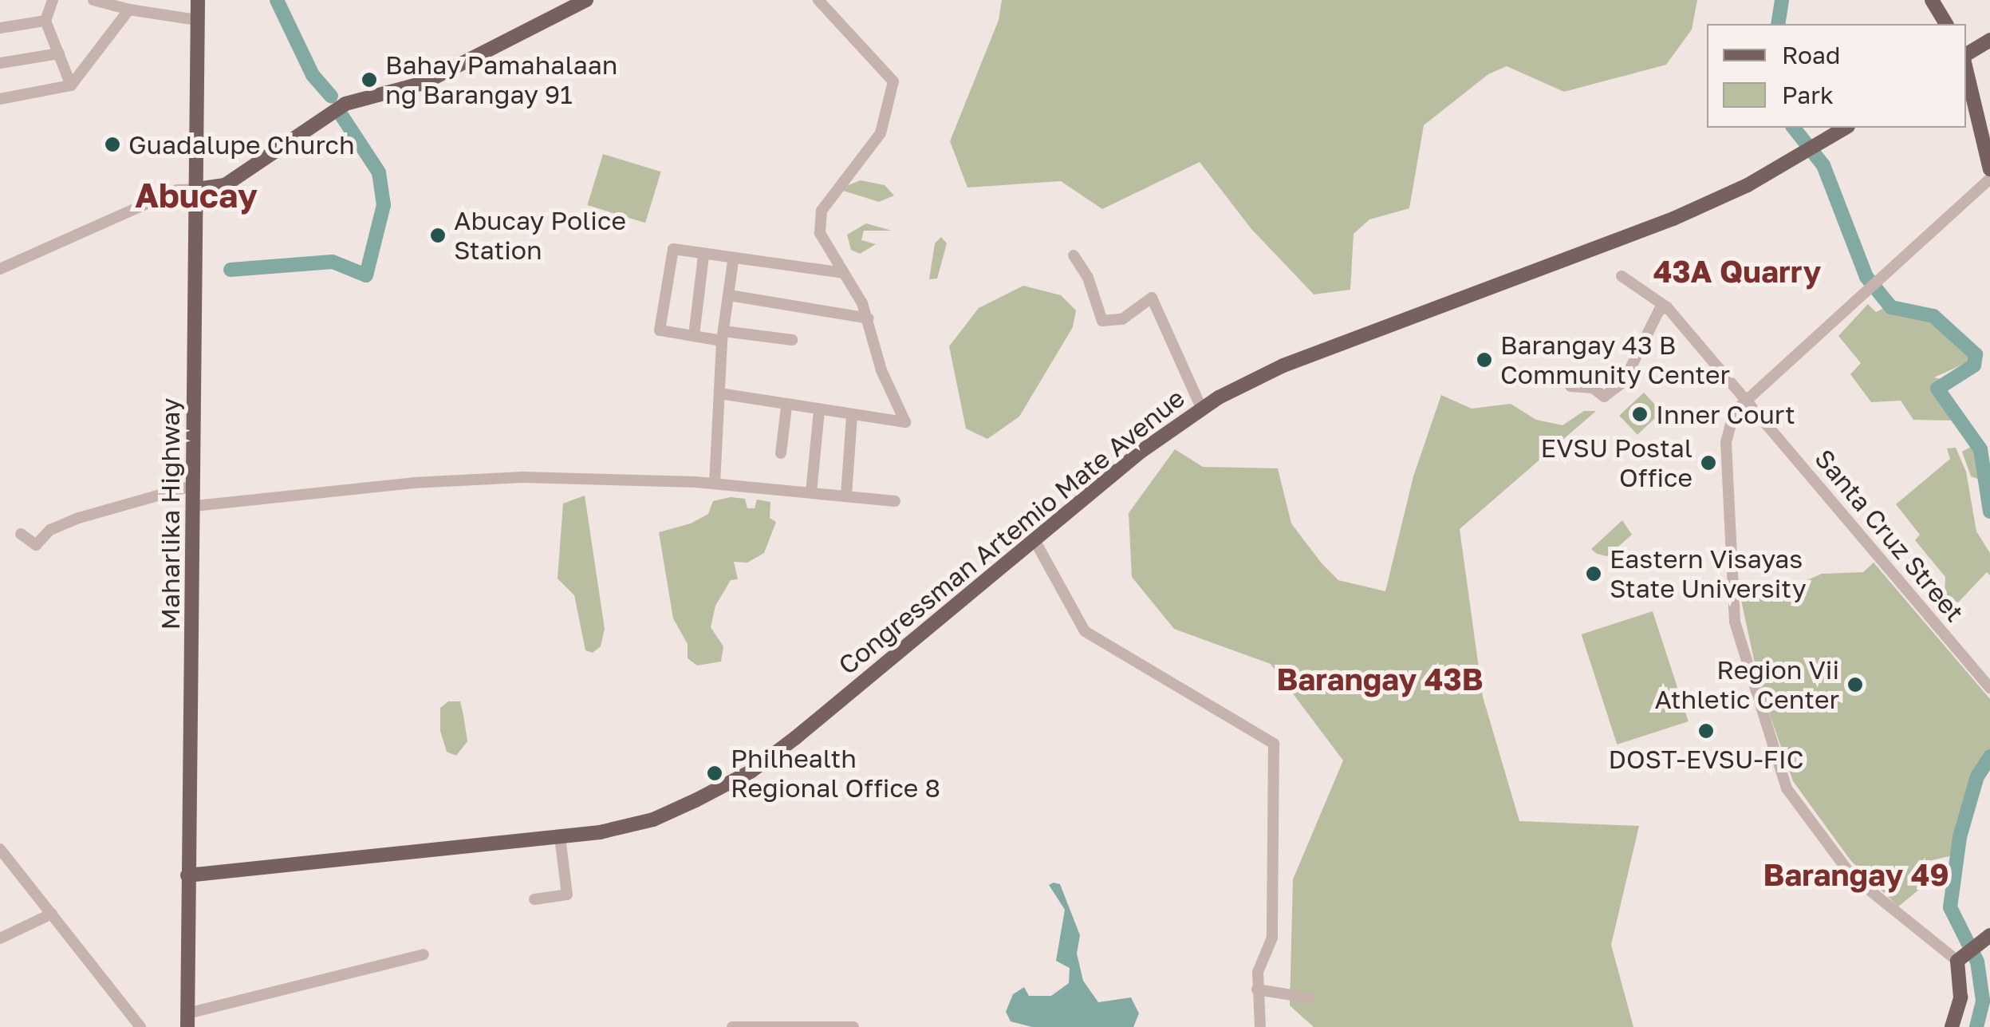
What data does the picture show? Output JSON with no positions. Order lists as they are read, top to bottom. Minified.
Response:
{"streets":{"main road":["Maharlika Highway","Congressman Artemio Mate Avenue"],"street":["Santa Cruz Street"]},"crossings":[["Maharlika Highway","Congressman Artemio Mate Avenue"]],"districts":["Abucay","43A Quarry","Barangay 43B","Barangay 49"],"places":["Bahay Pamahalaan ng Barangay 91","Guadalupe Church","Abucay Police Station","Barangay 43 B Community Center","Inner Court","EVSU Postal Office","Eastern Visayas State University","Region Vii Athletic Center","DOST-EVSU-FIC","Philhealth Regional Office 8"],"legend":["Road","Park"]}
